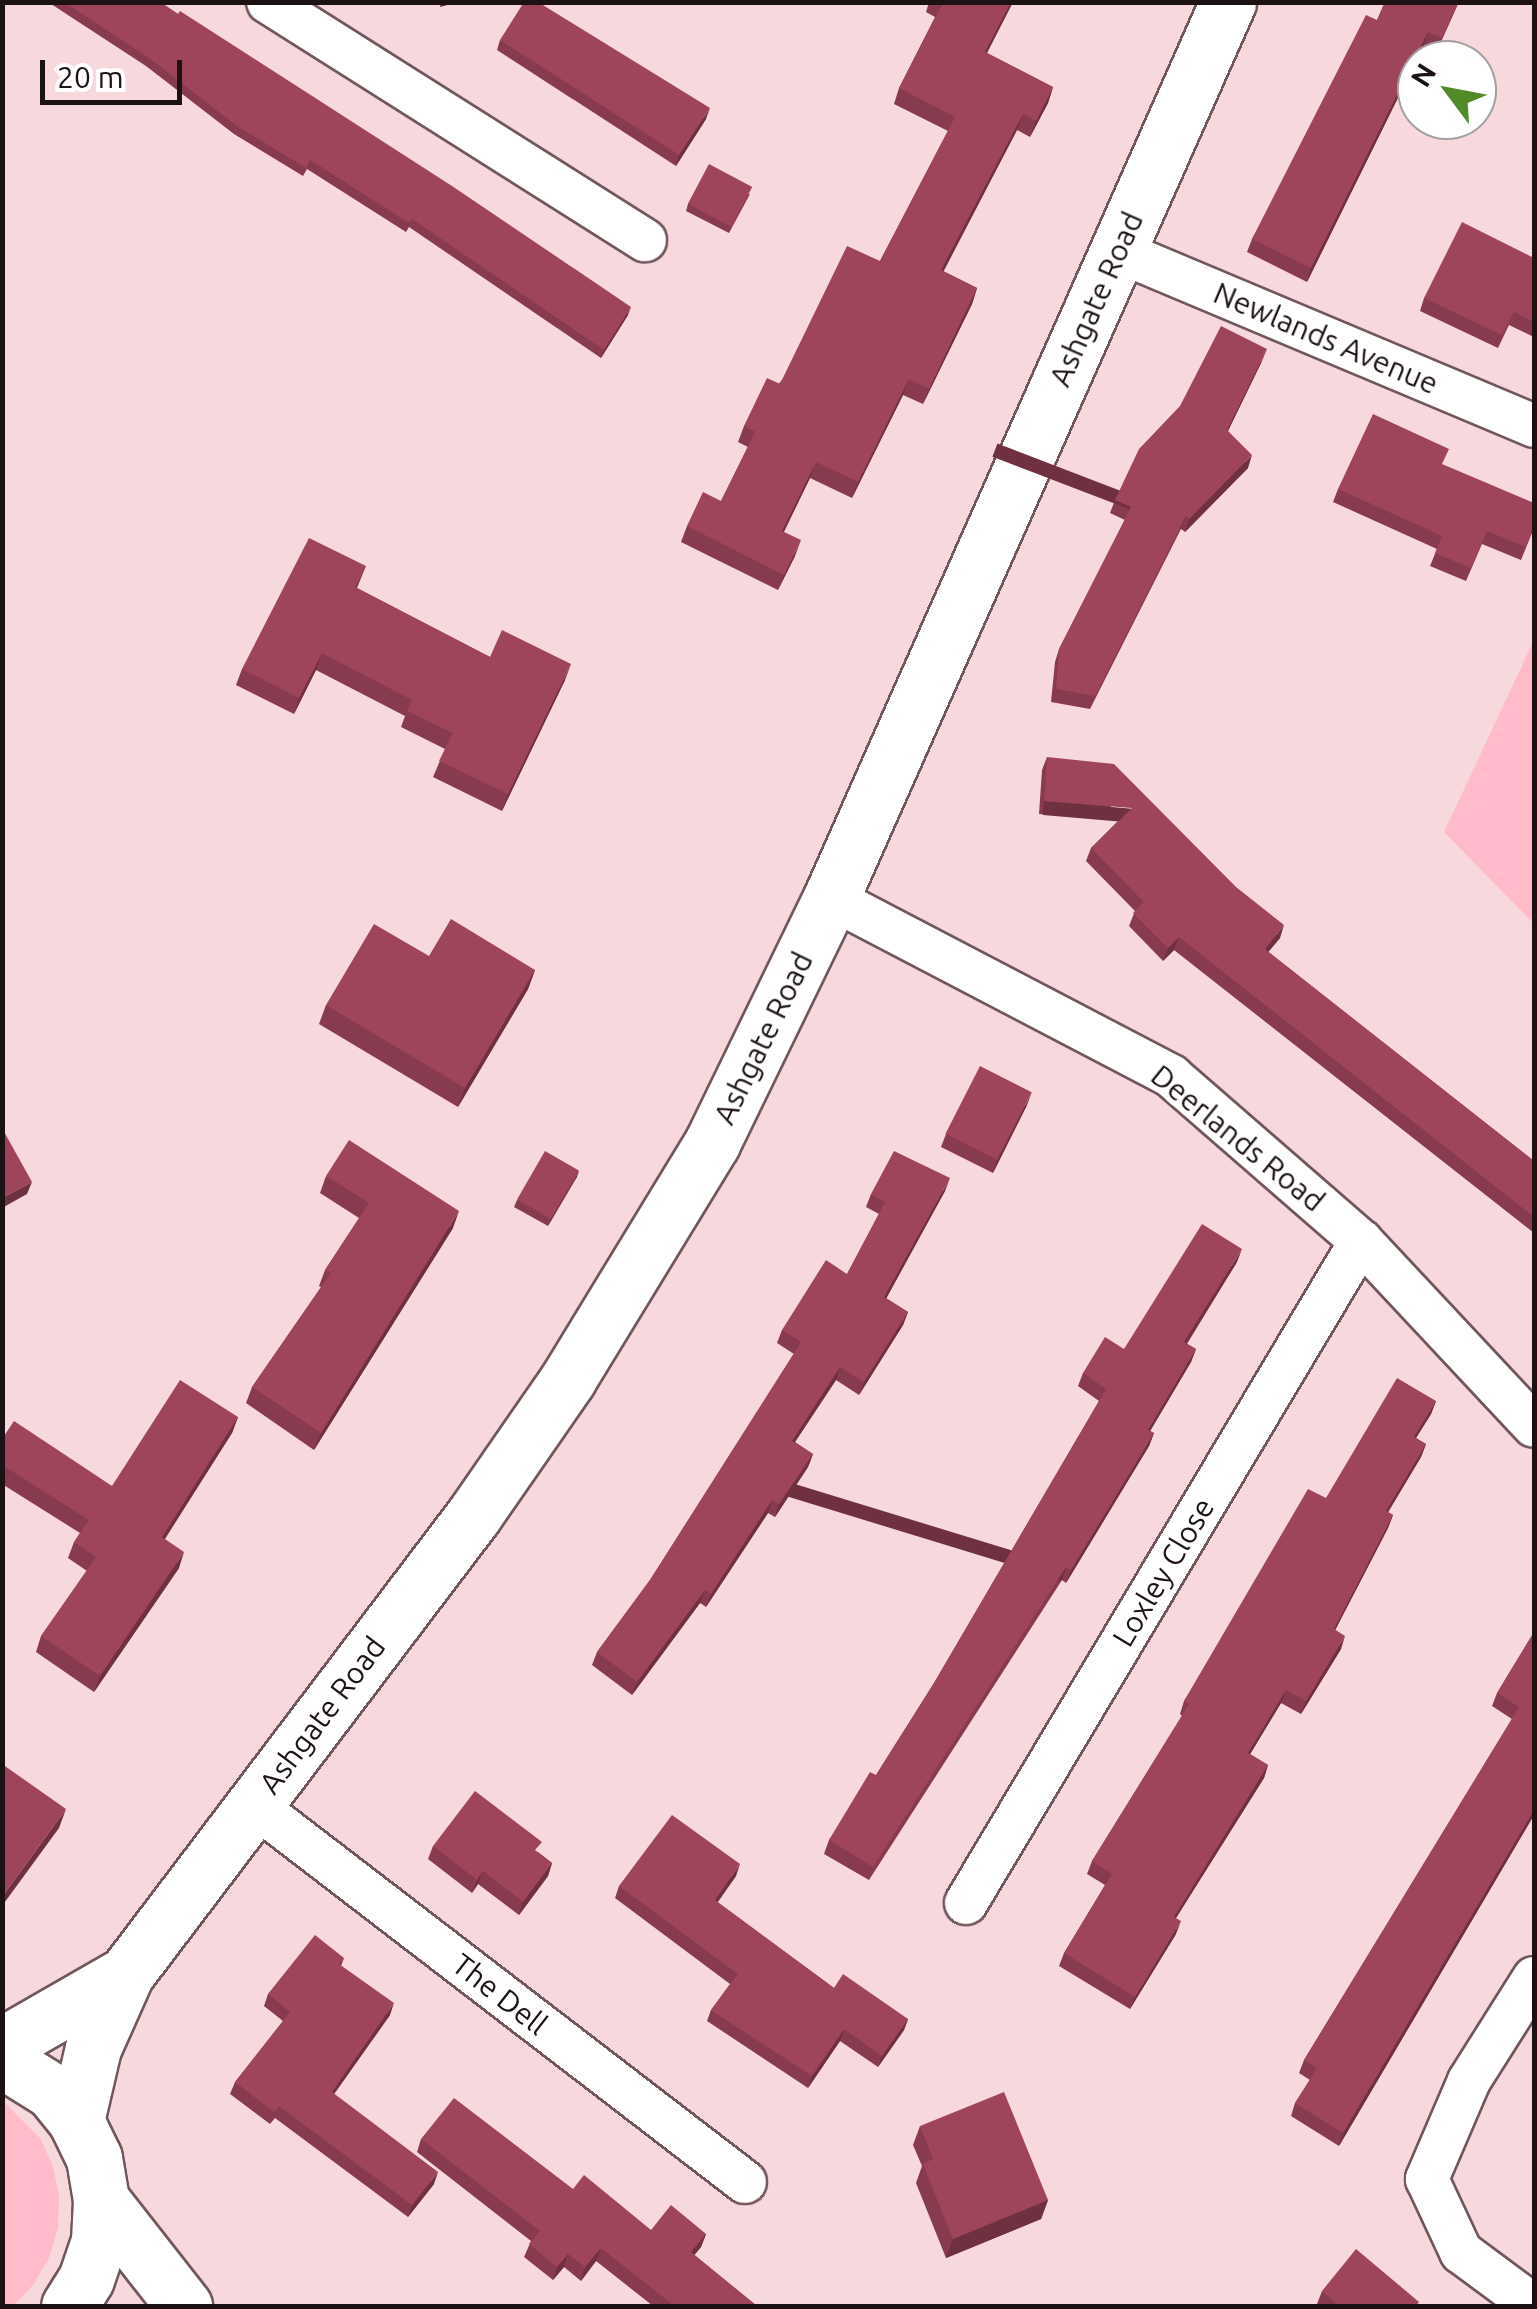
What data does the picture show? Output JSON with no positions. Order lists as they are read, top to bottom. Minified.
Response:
{"streets":{"street":["Ashgate Road","Newlands Avenue","Deerlands Road","Loxley Close","The Dell"]},"crossings":[["Ashgate Road","Newlands Avenue"],["Ashgate Road","Deerlands Road"],["Ashgate Road","The Dell"],["Deerlands Road","Loxley Close"]],"scale_bar":"20 m","north":"top left"}
